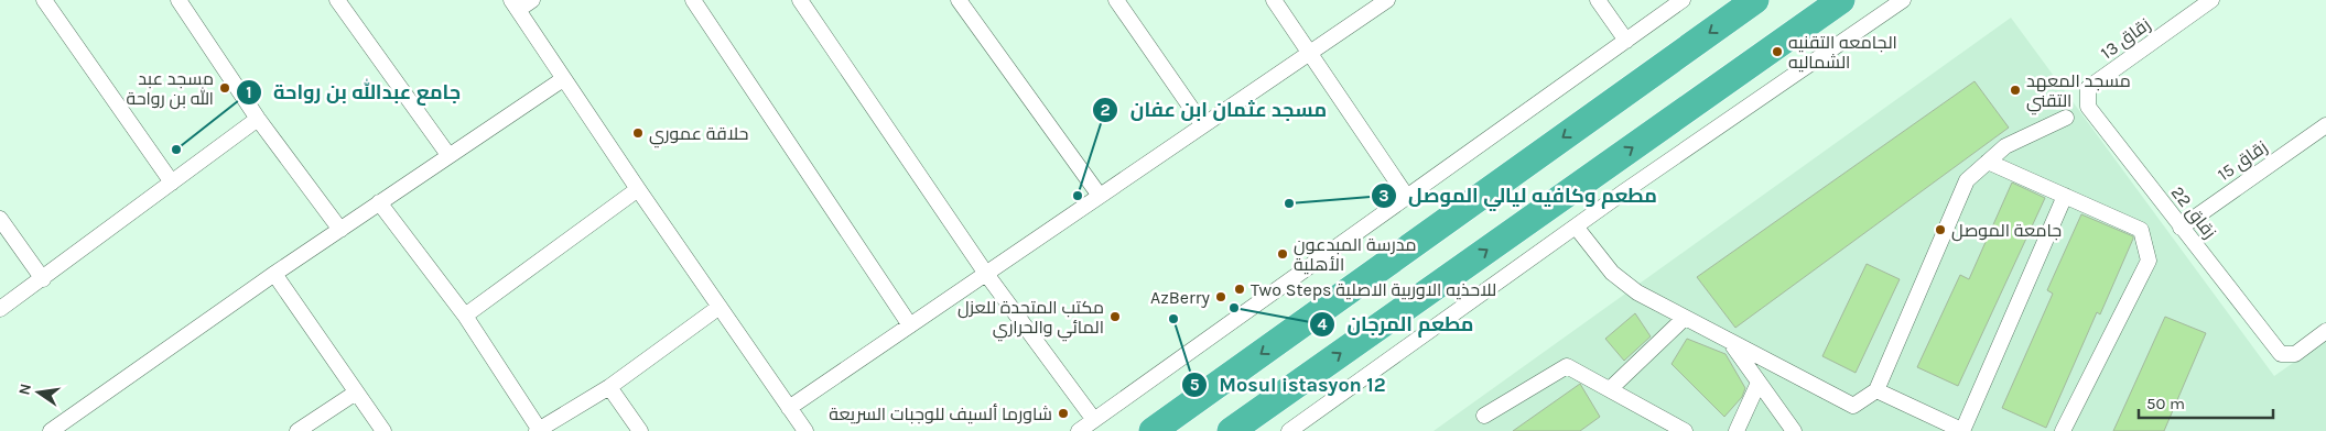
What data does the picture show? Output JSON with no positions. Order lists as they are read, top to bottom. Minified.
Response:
{"streets":{"street":["زقاق 13","زقاق 15","زقاق 22"]},"crossings":[["زقاق 13","زقاق 22"],["زقاق 15","زقاق 22"]],"places":["الجامعه التقنيه الشماليه","مسجد عبد الله بن رواحة","مسجد المعهد التقني","حلاقة عموري","جامع عبدالله بن رواحة","مسجد عثمان ابن عفان","مطعم وكافيه ليالي الموصل","جامعة الموصل","مدرسة المبدعون الأهلية","Two Steps للاحذيه الاوربية الاصلية","AzBerry","مطعم المرجان","مكتب المتحدة للعزل المائي والحراري","Mosul istasyon 12","شاورما ألسيف للوجبات السريعة"],"scale_bar":"50 m","north":"left"}
